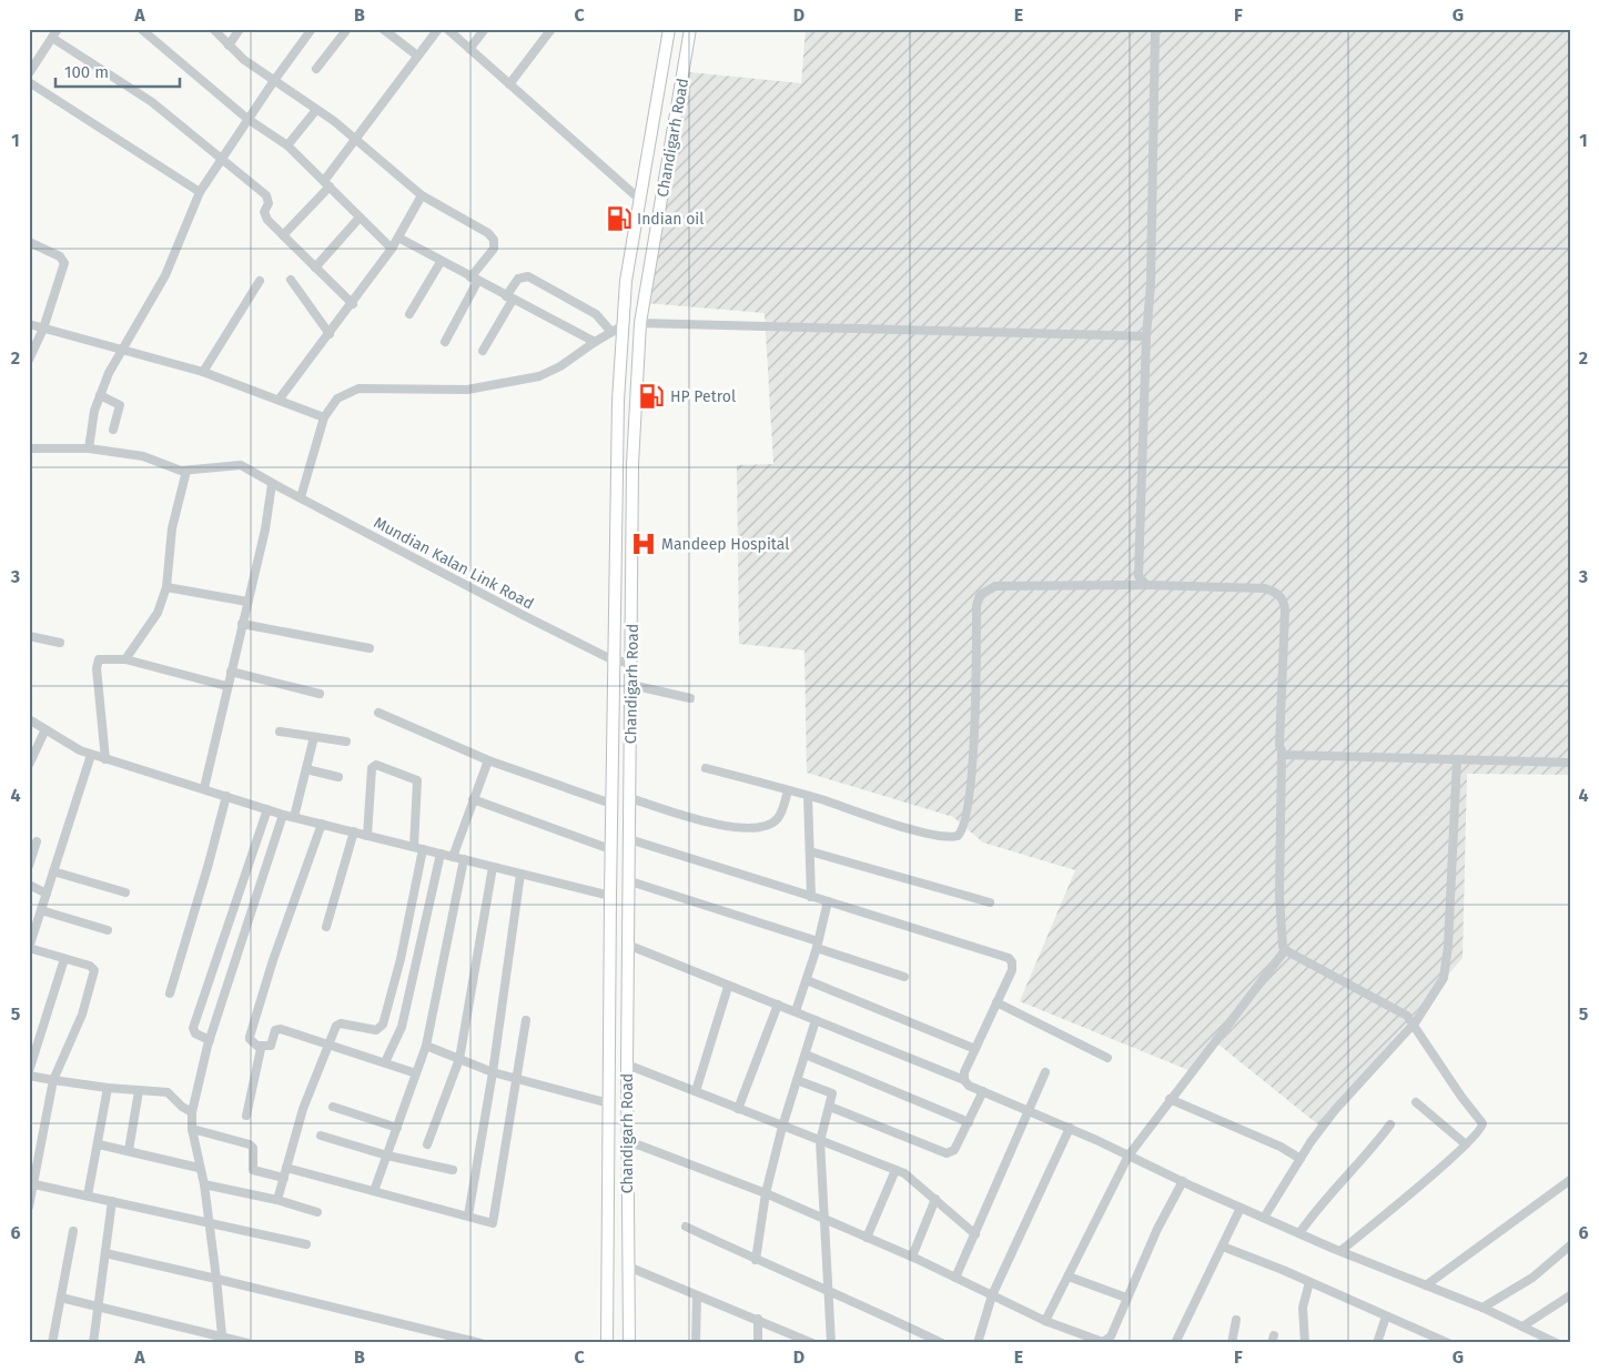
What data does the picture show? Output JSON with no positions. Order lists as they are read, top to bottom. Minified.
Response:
{"streets":{"main road":["Chandigarh Road"],"street":["Mundian Kalan Link Road"]},"crossings":[["Chandigarh Road","Mundian Kalan Link Road"]],"places":{"fuel station":["Indian oil","HP Petrol"],"hospital":["Mandeep Hospital"]},"scale_bar":"100 m","grid":{"columns":["A","B","C","D","E","F","G"],"rows":["1","2","3","4","5","6"]}}
